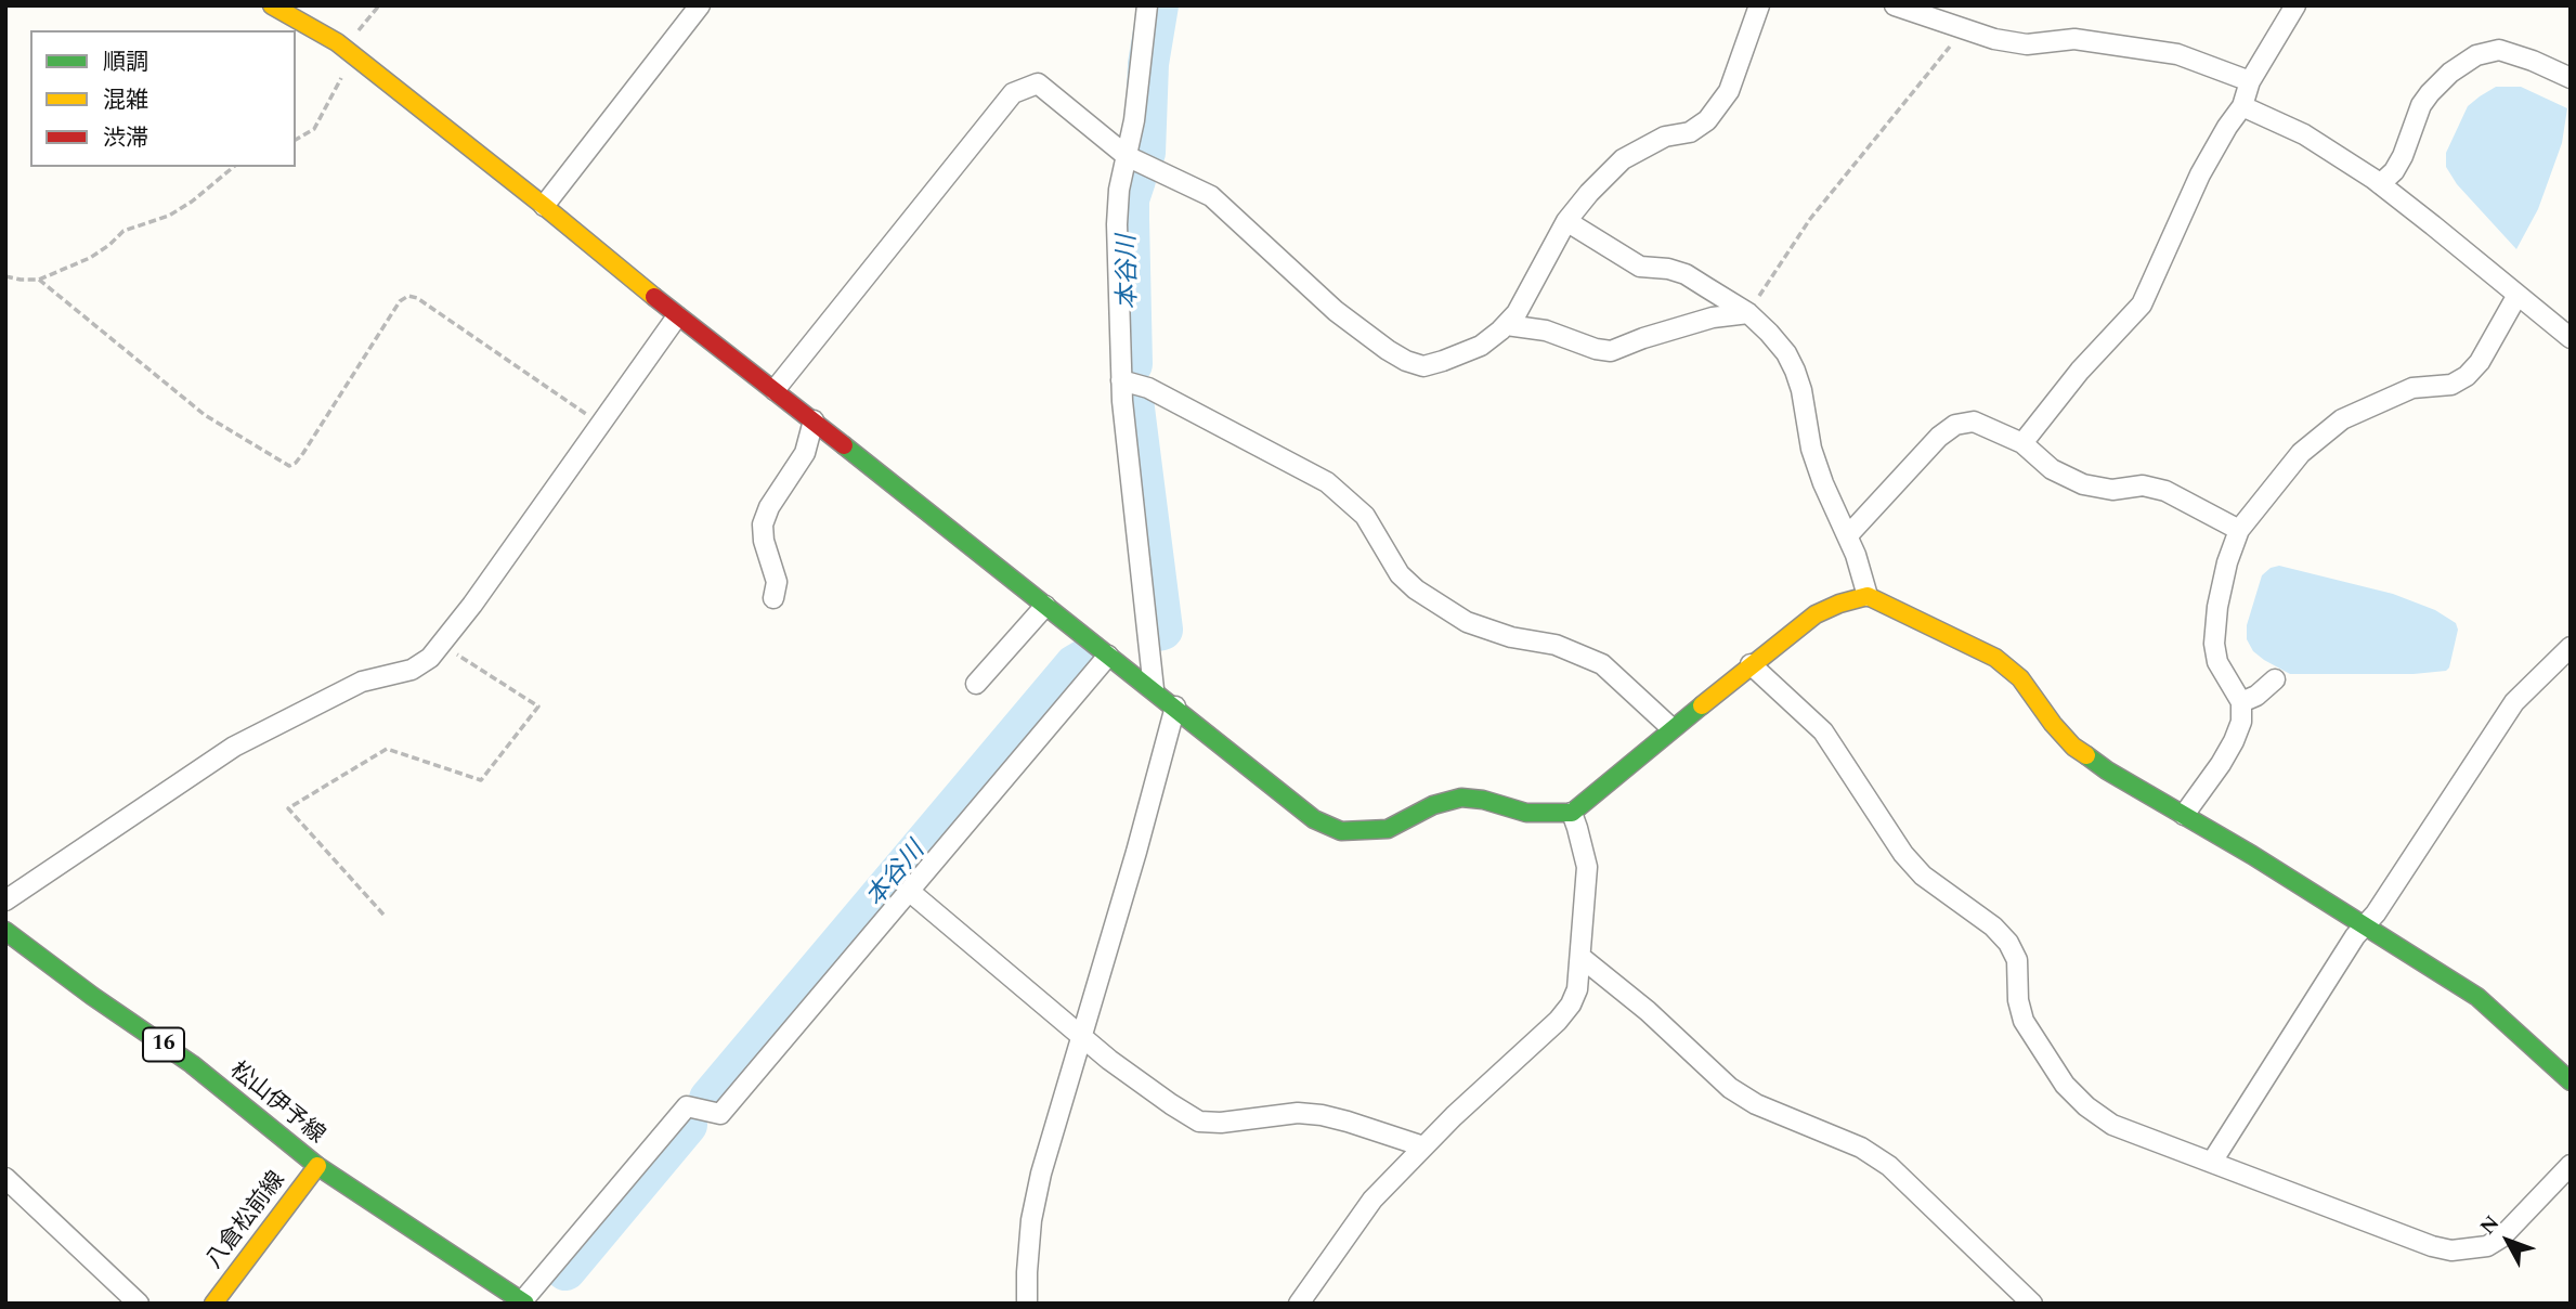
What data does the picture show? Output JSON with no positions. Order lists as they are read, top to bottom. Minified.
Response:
{"streets":{"street":["16","松山伊予線","八倉松前線"]},"crossings":[["松山伊予線","八倉松前線"]],"water":["本谷川"],"legend":["順調","混雑","渋滞"],"north":"top left"}
